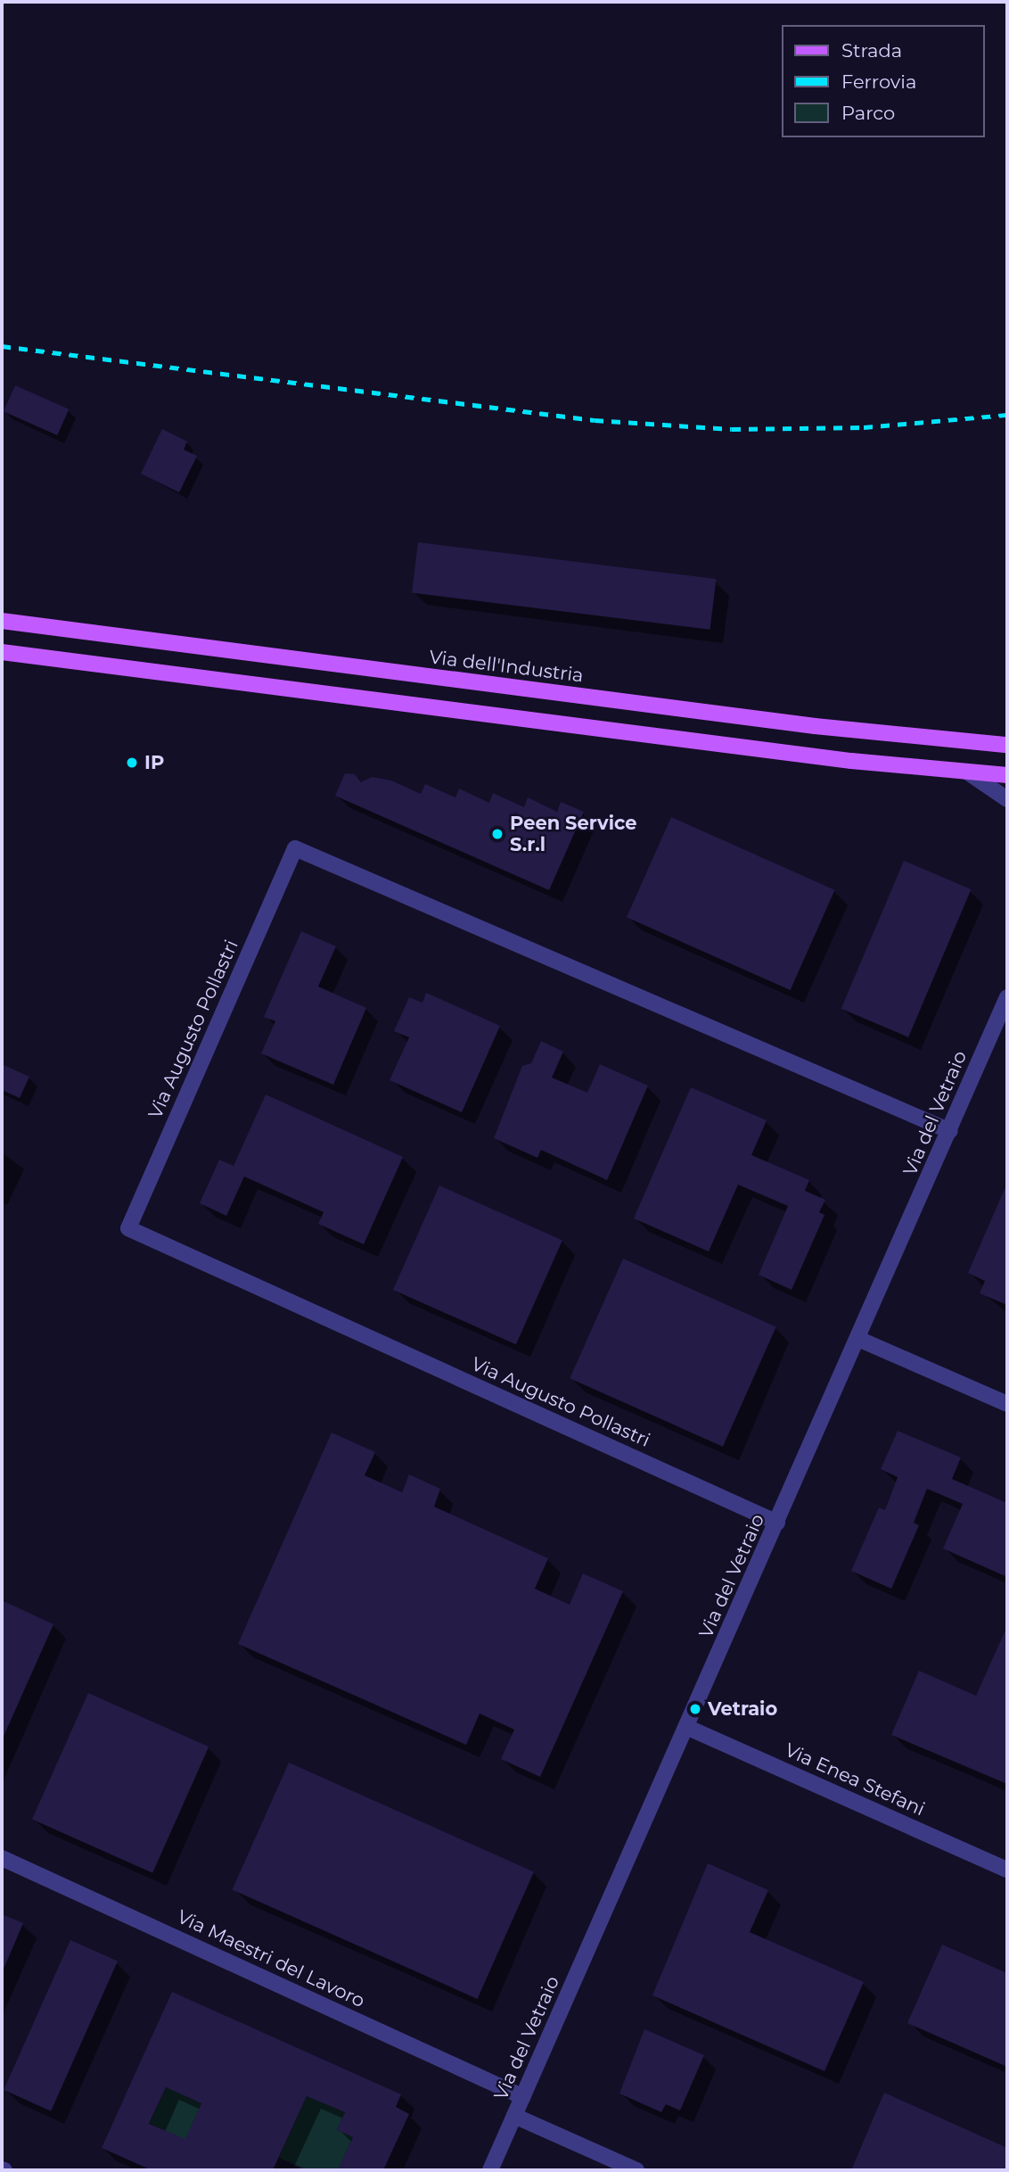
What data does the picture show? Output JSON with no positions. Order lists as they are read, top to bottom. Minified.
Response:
{"streets":{"main road":["Via dell'Industria"],"street":["Via Augusto Pollastri","Via del Vetraio","Via Enea Stefani","Via Maestri del Lavoro"]},"crossings":[["Via Augusto Pollastri","Via del Vetraio"],["Via del Vetraio","Via Enea Stefani"],["Via del Vetraio","Via Maestri del Lavoro"]],"places":["IP","Peen Service S.r.l","Vetraio"],"legend":["Strada","Ferrovia","Parco"]}
